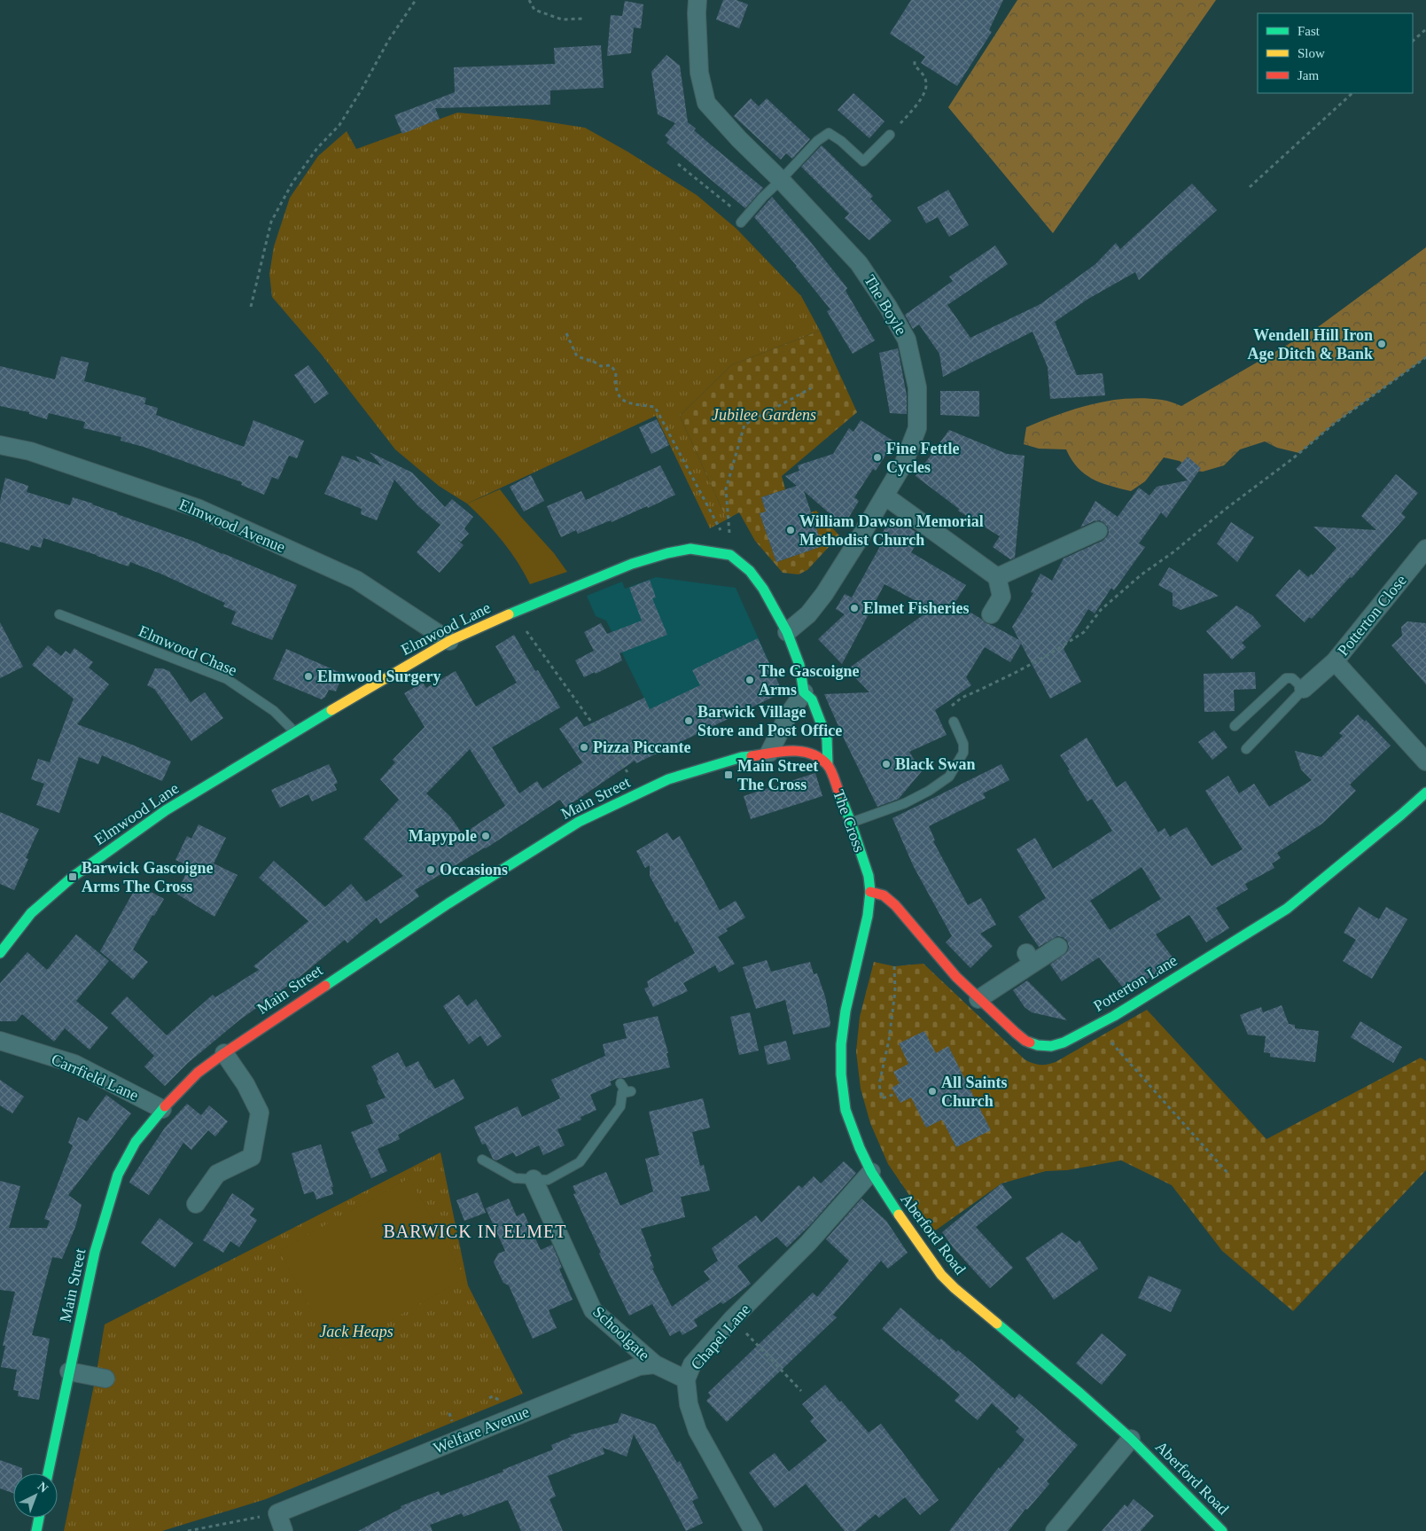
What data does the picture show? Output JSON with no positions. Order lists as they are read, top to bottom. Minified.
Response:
{"streets":{"street":["The Boyle","Elmwood Avenue","Potterton Close","Elmwood Lane","Main Street","The Cross","Potterton Lane","Carrfield Lane","Aberford Road","Schoolgate","Chapel Lane","Welfare Avenue"],"lane":["Elmwood Chase"]},"crossings":[["The Boyle","The Cross"],["Elmwood Avenue","Elmwood Lane"],["Elmwood Lane","Elmwood Chase"],["Main Street","The Cross"],["Main Street","Carrfield Lane"],["The Cross","Aberford Road"],["Potterton Lane","Aberford Road"],["Aberford Road","Chapel Lane"],["Schoolgate","Welfare Avenue"]],"districts":["BARWICK IN ELMET"],"parks":["Jubilee Gardens","Jack Heaps"],"places":{"other":["Wendell Hill Iron Age Ditch & Bank","Fine Fettle Cycles","William Dawson Memorial Methodist Church","Elmet Fisheries","Elmwood Surgery","The Gascoigne Arms","Barwick Village Store and Post Office","Pizza Piccante","Black Swan","Mapypole","Occasions","All Saints Church"],"transit":["Main Street The Cross","Barwick Gascoigne Arms The Cross"]},"legend":["Fast","Slow","Jam"],"north":"top right"}
